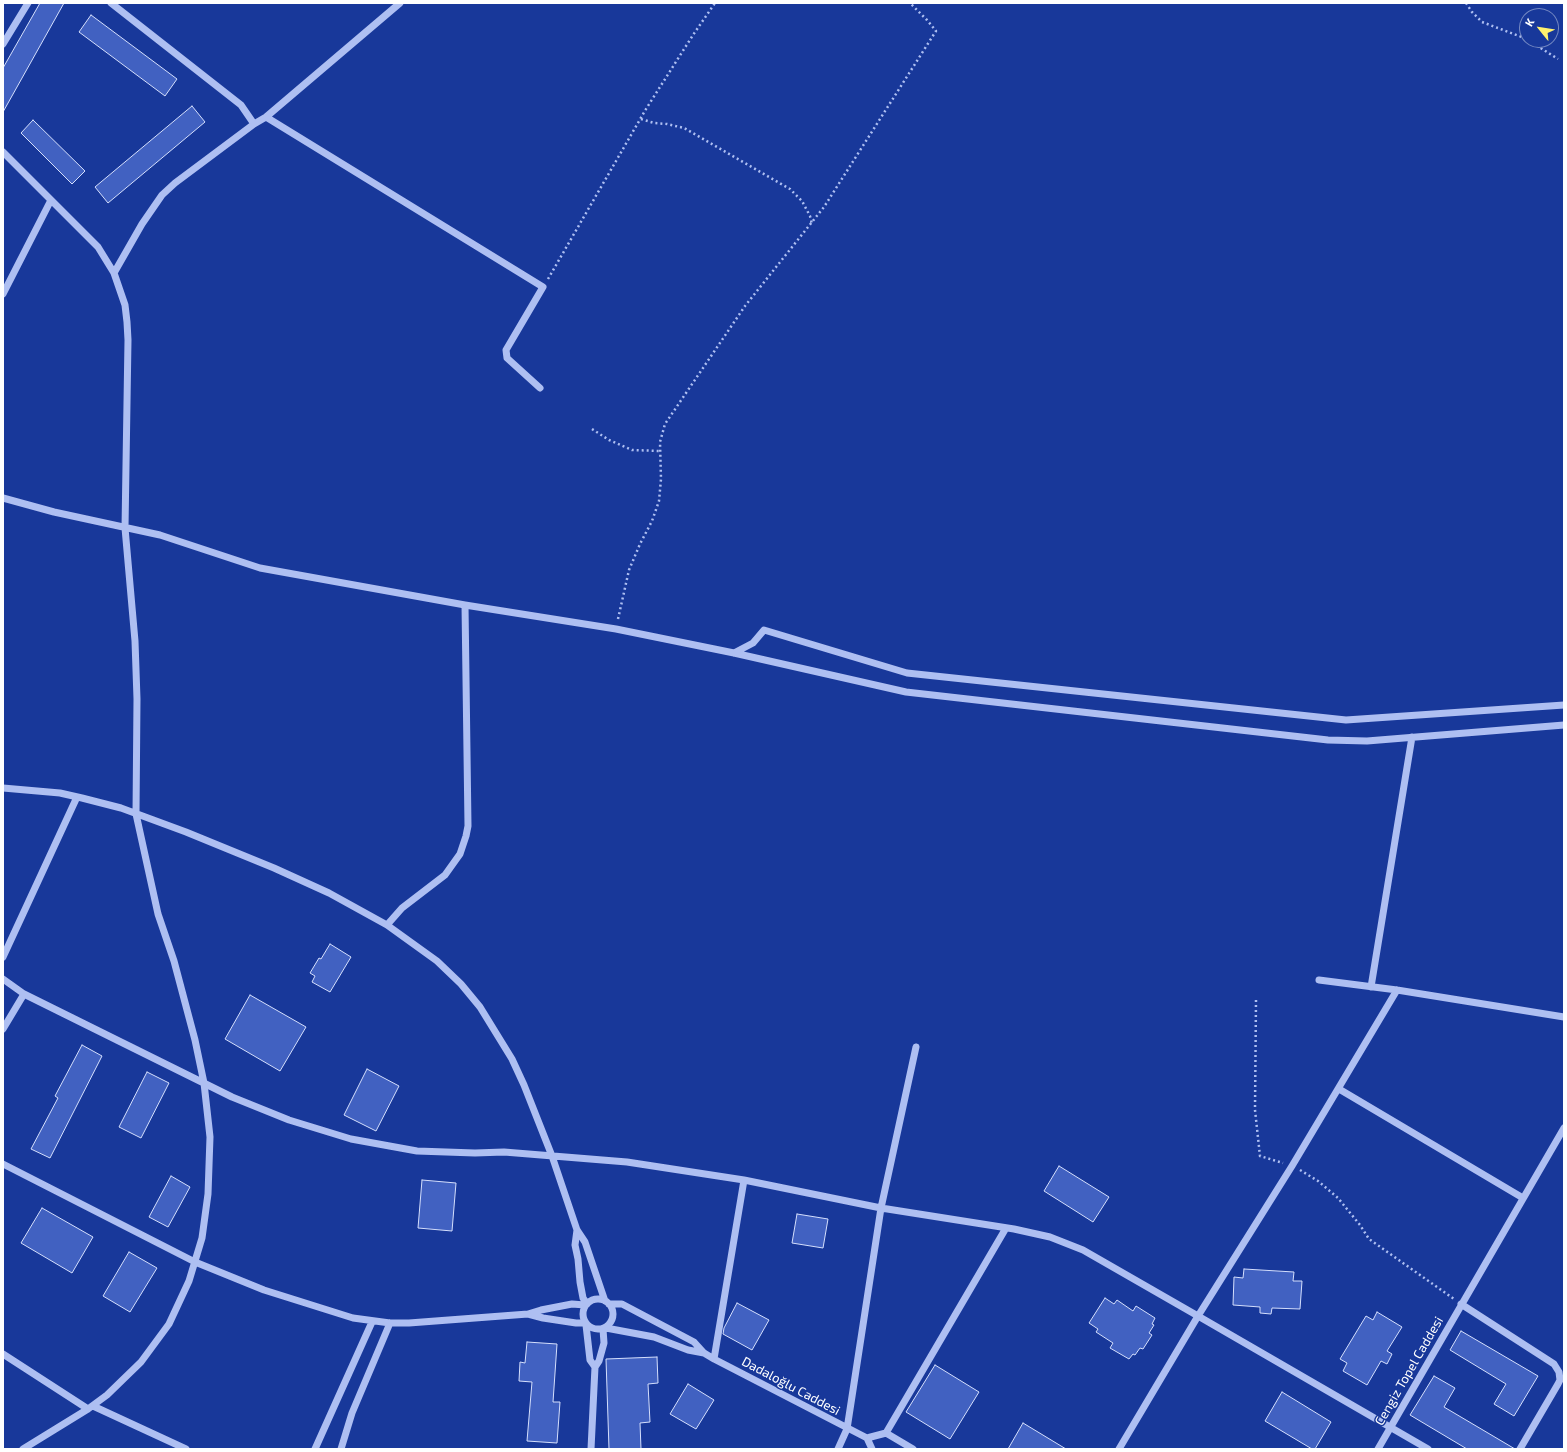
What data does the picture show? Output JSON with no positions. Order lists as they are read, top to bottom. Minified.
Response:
{"streets":{"street":["Cengiz Topel Caddesi","Dadaloğlu Caddesi"]},"north":"top left"}
